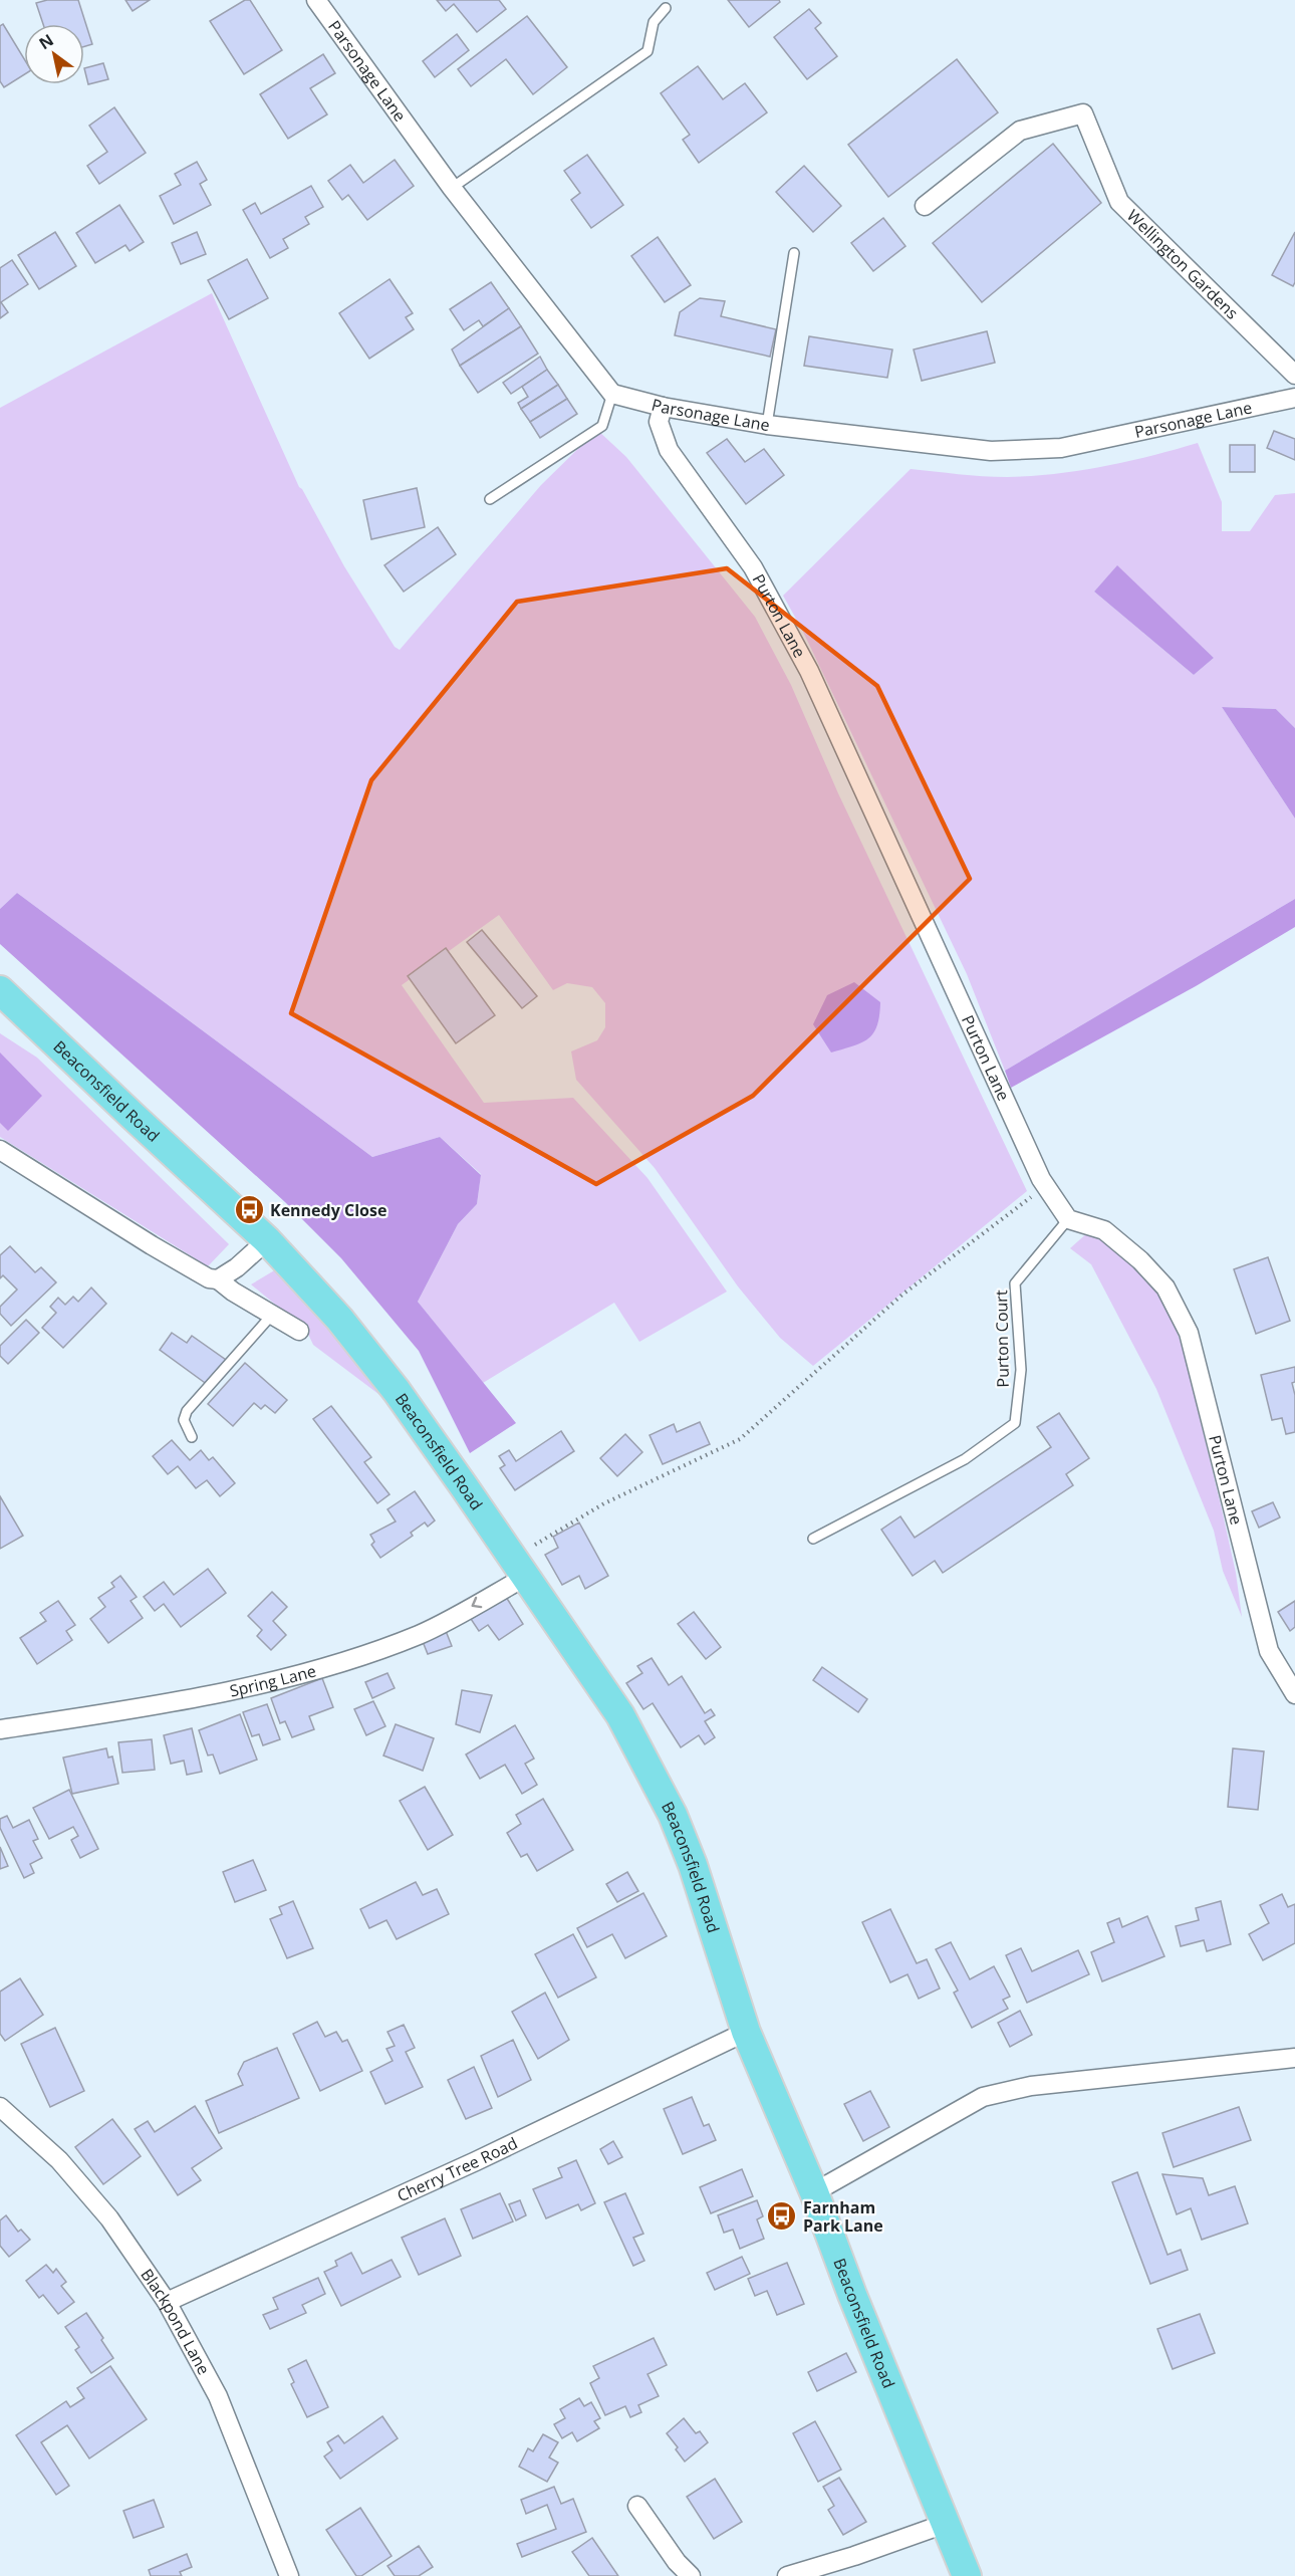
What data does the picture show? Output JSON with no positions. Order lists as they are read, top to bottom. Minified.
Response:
{"streets":{"main road":["Beaconsfield Road"],"street":["Parsonage Lane","Wellington Gardens","Purton Lane","Spring Lane","Cherry Tree Road","Blackpond Lane"],"lane":["Purton Court"]},"crossings":[["Parsonage Lane","Purton Lane"],["Purton Lane","Purton Court"],["Beaconsfield Road","Spring Lane"],["Beaconsfield Road","Cherry Tree Road"],["Cherry Tree Road","Blackpond Lane"]],"one_way":["Spring Lane"],"places":{"bus stop":["Kennedy Close","Farnham Park Lane"]},"north":"top left"}
